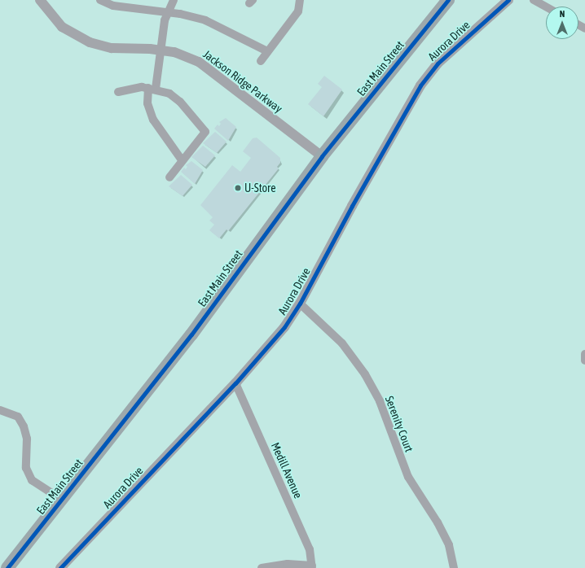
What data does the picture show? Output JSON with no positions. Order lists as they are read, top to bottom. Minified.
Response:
{"streets":{"main road":["East Main Street"],"street":["Aurora Drive","Jackson Ridge Parkway","Serenity Court","Medill Avenue"]},"crossings":[["Aurora Drive","Serenity Court"],["Aurora Drive","Medill Avenue"],["East Main Street","Jackson Ridge Parkway"]],"places":["U-Store"],"north":"top"}
